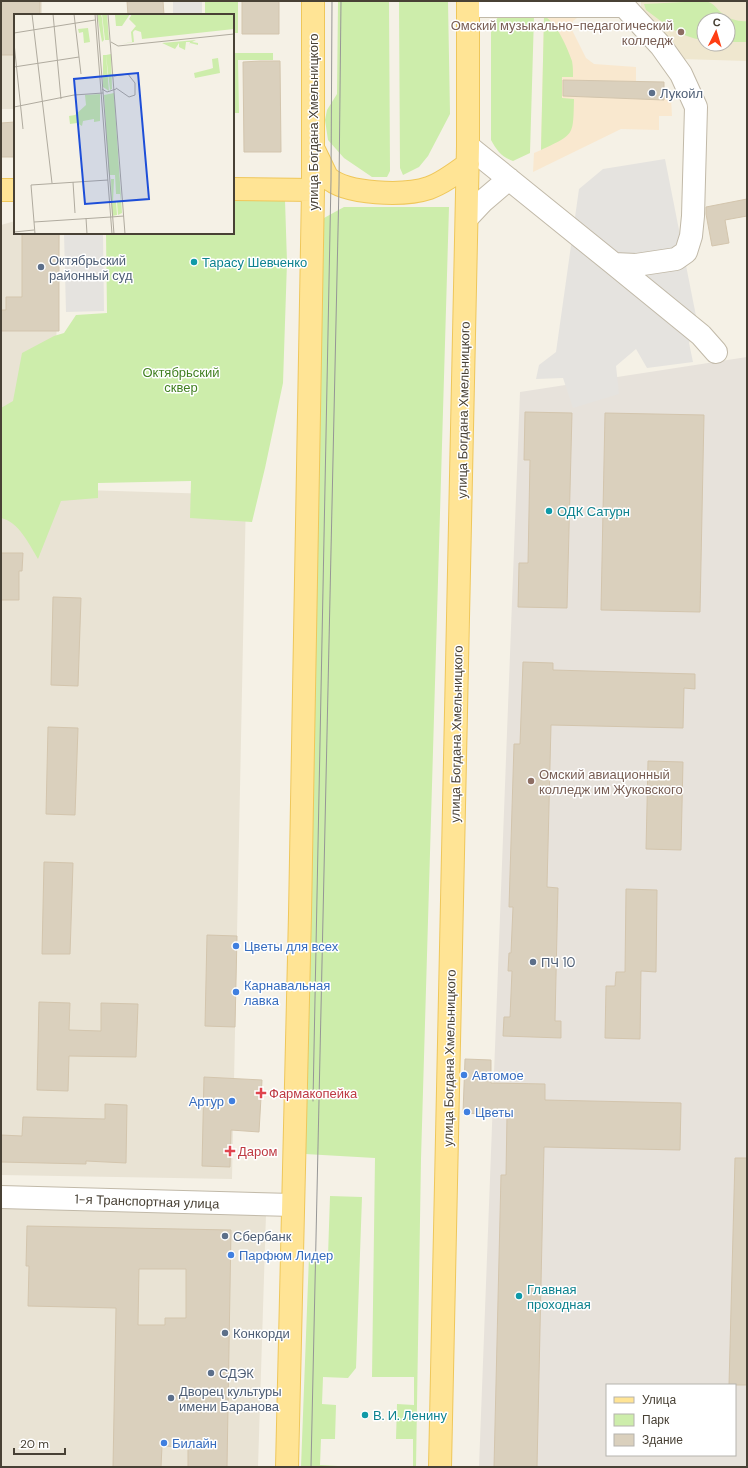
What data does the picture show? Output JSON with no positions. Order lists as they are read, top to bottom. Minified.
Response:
{"streets":{"main road":["улица Богдана Хмельницкого"],"street":["1-я Транспортная улица"]},"crossings":[["улица Богдана Хмельницкого","1-я Транспортная улица"]],"parks":["Октябрьский сквер"],"places":{"other":["Омский музыкально-педагогический колледж","Лукойл","Тарасу Шевченко","Октябрьский районный суд","ОДК Сатурн","Омский авиационный колледж им Жуковского","Цветы для всех","ПЧ 10","Карнавальная лавка","Автомое","Артур","Цветы","Сбербанк","Парфюм Лидер","Главная проходная","Конкорди","СДЭК","Дворец культуры имени Баранова","В. И. Ленину","Билайн"],"health":["Фармакопейка","Даром"]},"legend":["Улица","Парк","Здание"],"scale_bar":"20 m","north":"top"}
